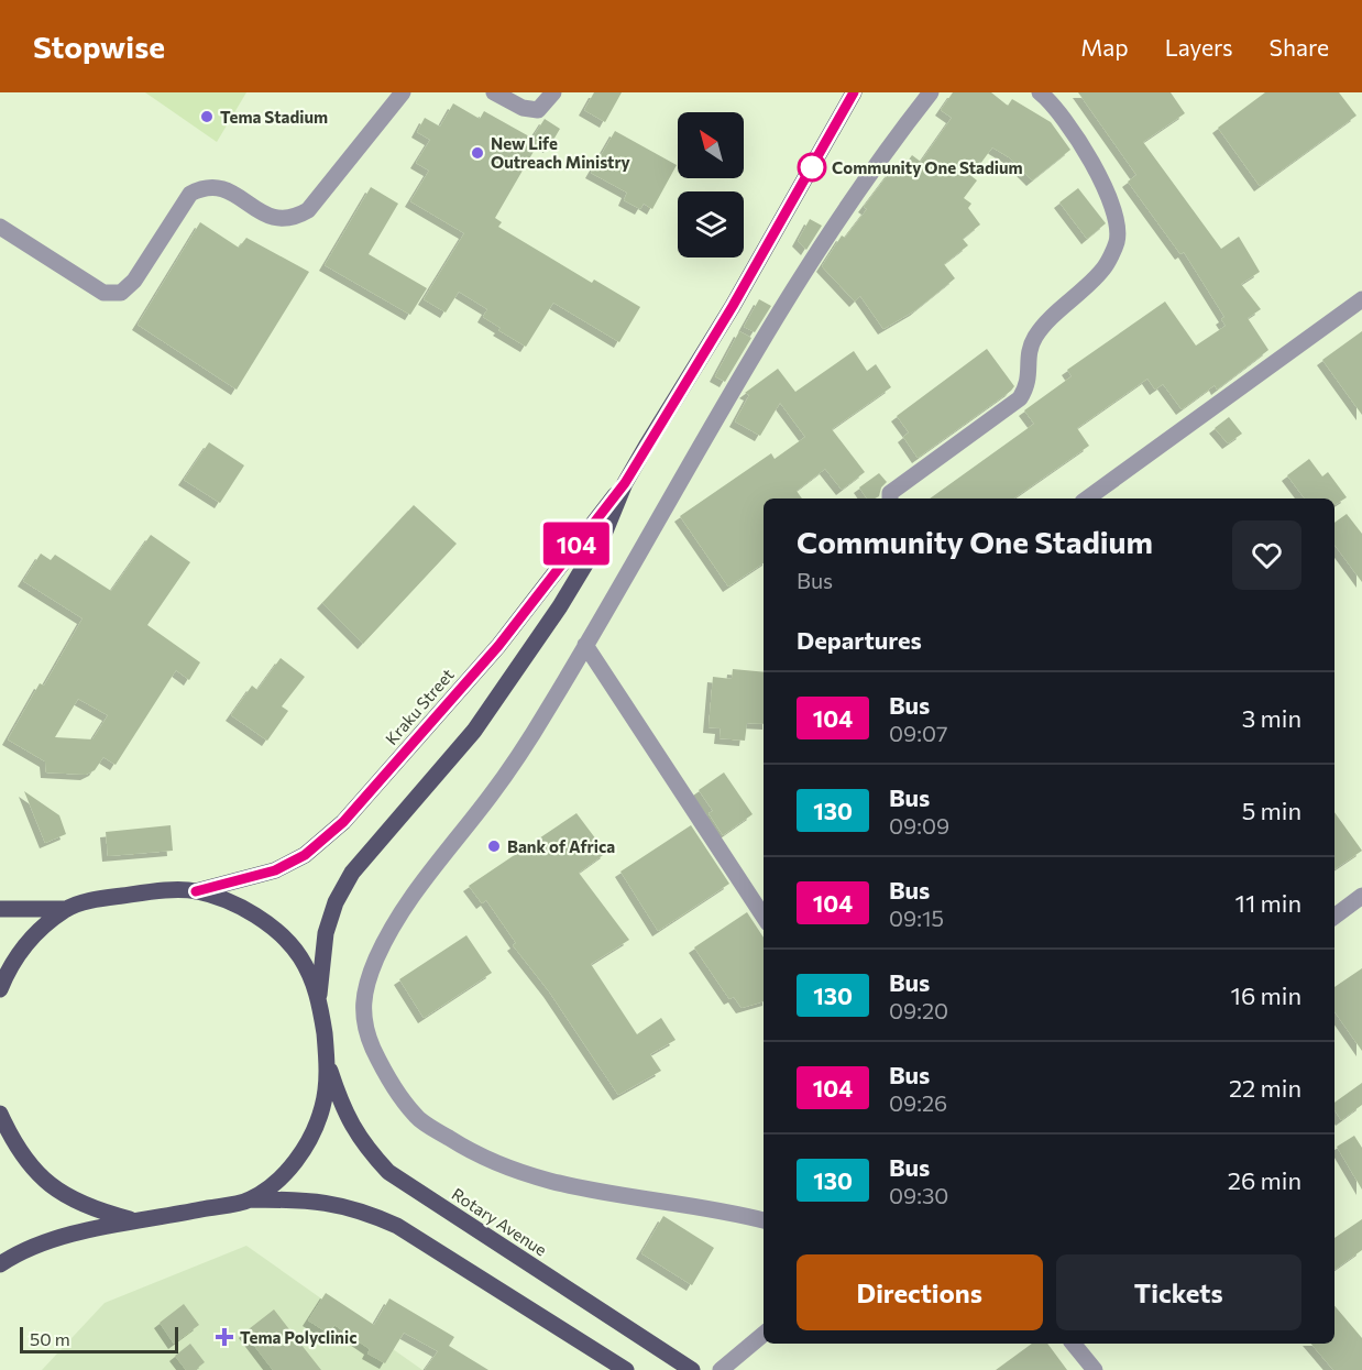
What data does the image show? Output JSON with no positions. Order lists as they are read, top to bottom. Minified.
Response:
{"streets":{"main road":["Kraku Street","Rotary Avenue"]},"places":{"other":["Tema Stadium","New Life Outreach Ministry","Community One Stadium","Bank of Africa"],"health":["Tema Polyclinic"]},"lines":["bus line 104"],"scale_bar":"50 m","north":"top left","page":{"header":"Stopwise","nav":["Map","Layers","Share"],"on_map":"104","heading":[["Community One Stadium","Bus"],"Departures"],"list":[{"mark":"104","name":"Bus","note":"09:07","value":"3 min"},{"mark":"130","name":"Bus","note":"09:09","value":"5 min"},{"mark":"104","name":"Bus","note":"09:15","value":"11 min"},{"mark":"130","name":"Bus","note":"09:20","value":"16 min"},{"mark":"104","name":"Bus","note":"09:26","value":"22 min"},{"mark":"130","name":"Bus","note":"09:30","value":"26 min"}],"buttons":["Directions","Tickets"],"scale":"50 m"}}
